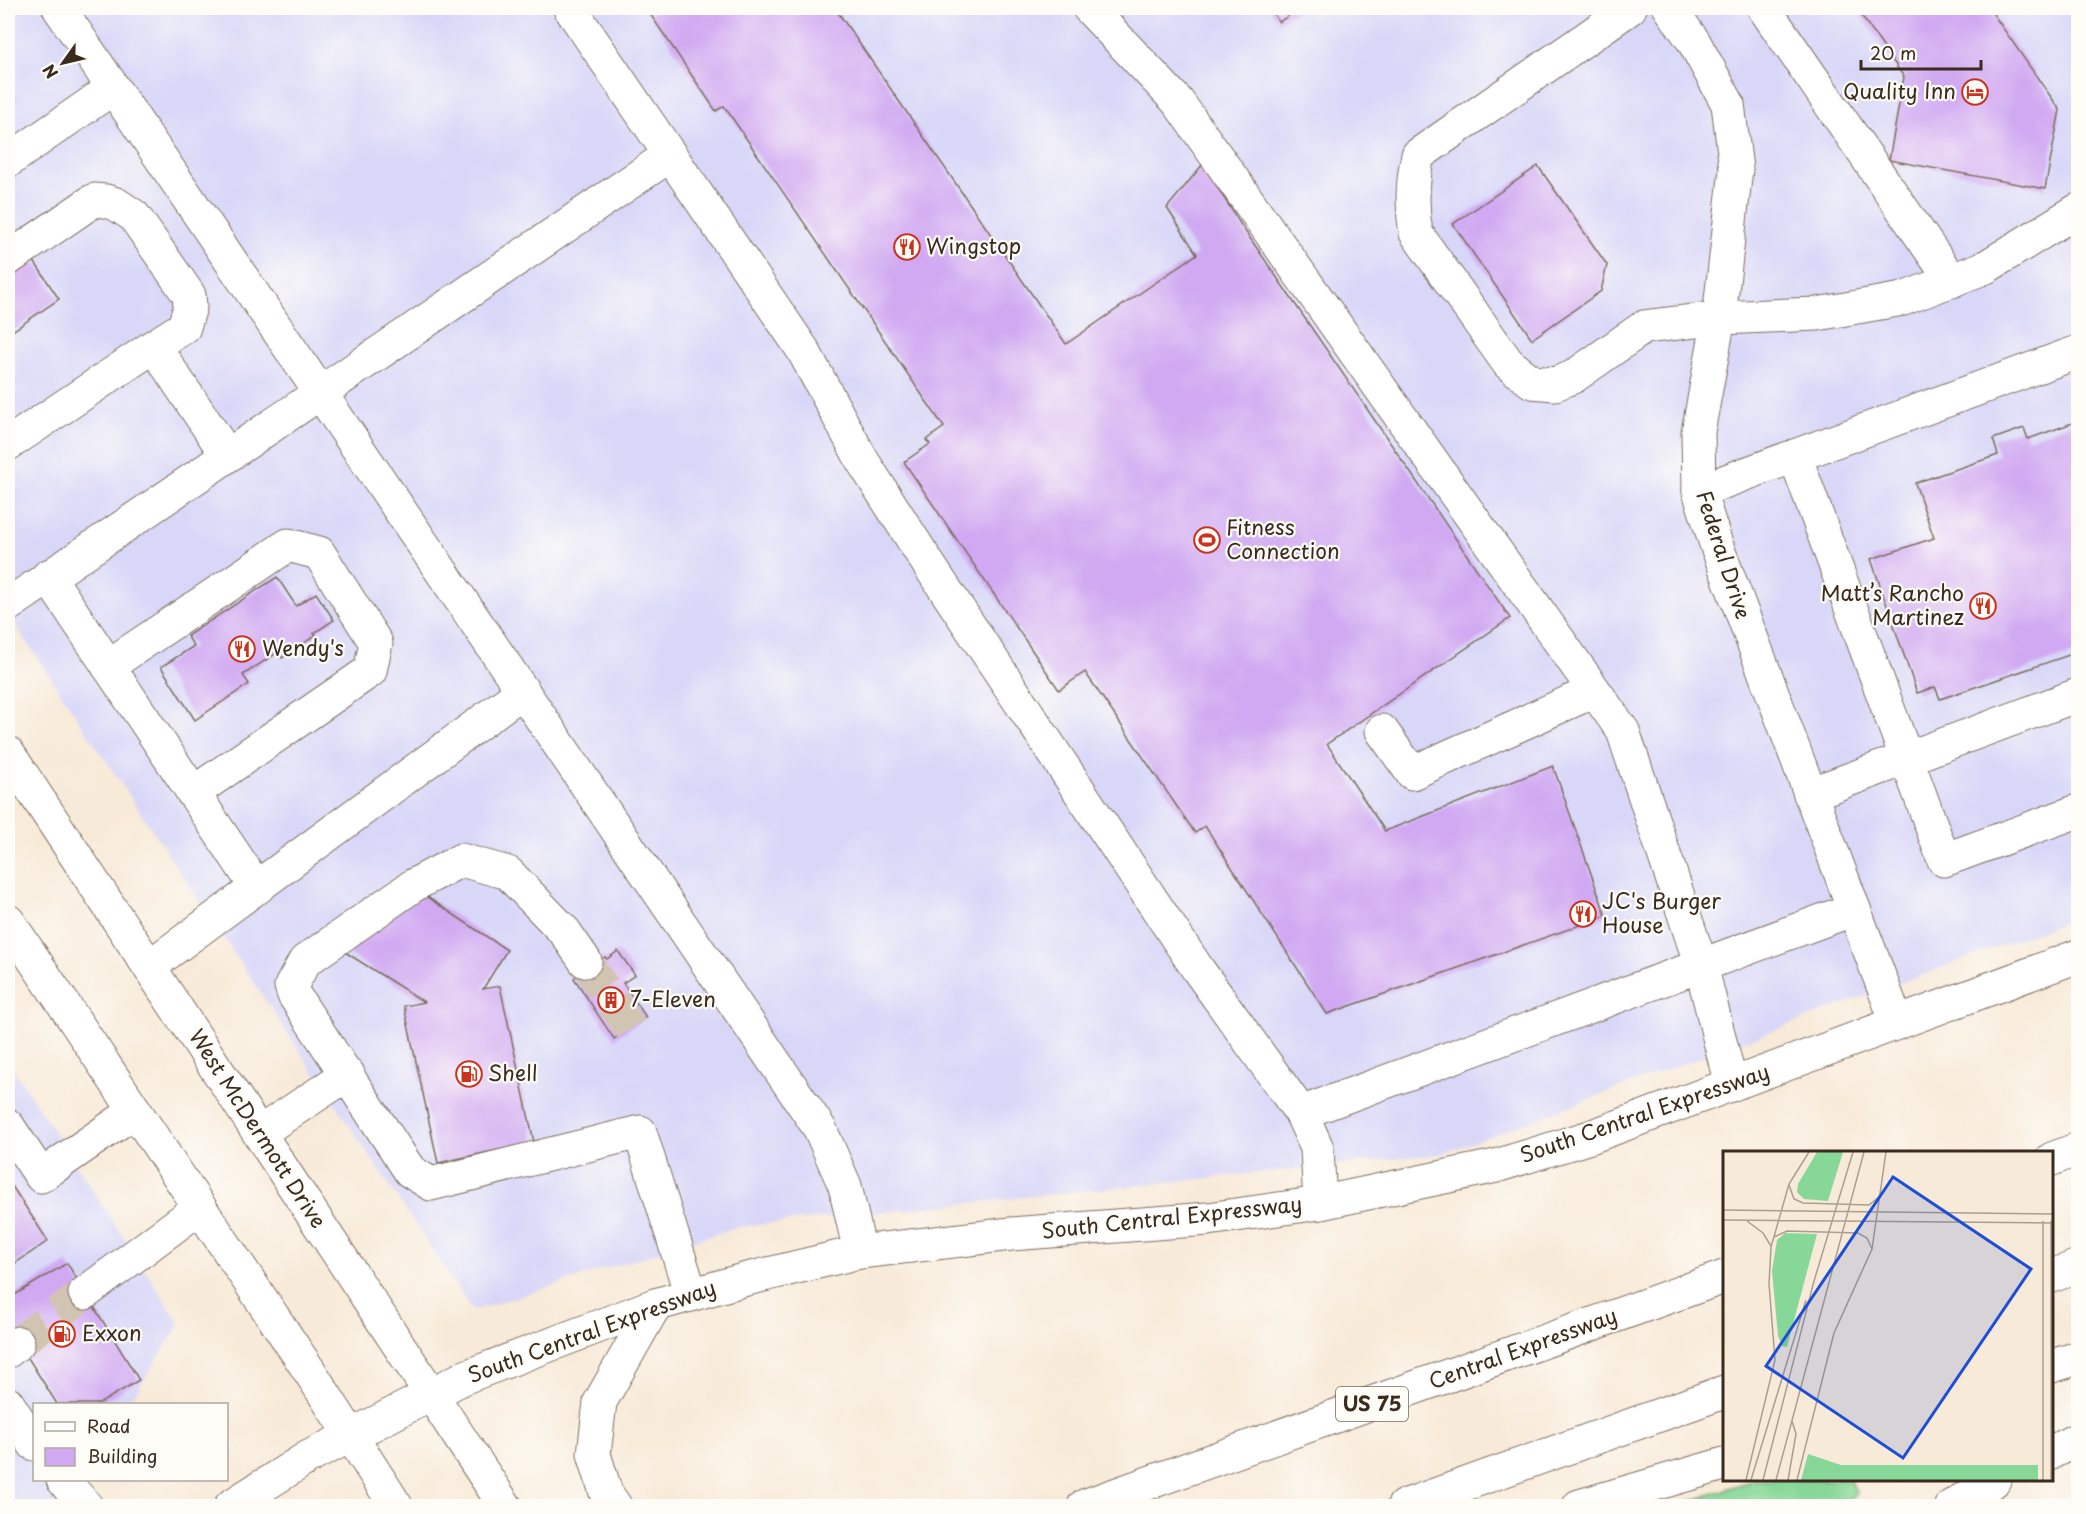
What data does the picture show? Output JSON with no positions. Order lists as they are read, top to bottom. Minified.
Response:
{"streets":{"main road":["Federal Drive","South Central Expressway","West McDermott Drive","Central Expressway","US 75"]},"crossings":[["Federal Drive","South Central Expressway"],["South Central Expressway","West McDermott Drive"]],"places":{"hotel":["Quality Inn"],"restaurant":["Wingstop","Matt’s Rancho Martinez","Wendy's","JC's Burger House"],"sports":["Fitness Connection"],"building":["7-Eleven"],"fuel station":["Shell","Exxon"]},"legend":["Road","Building"],"scale_bar":"20 m","north":"bottom left"}
